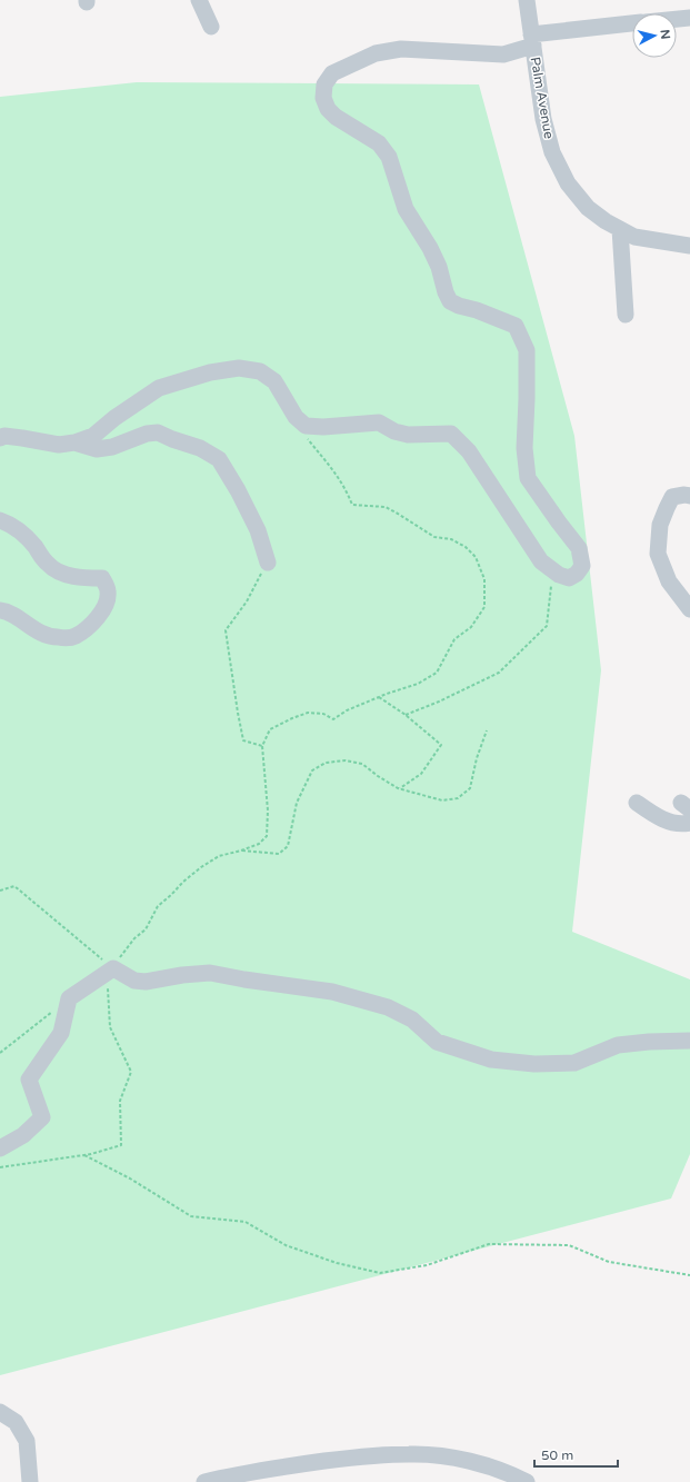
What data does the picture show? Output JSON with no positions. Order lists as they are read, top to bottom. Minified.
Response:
{"streets":{"street":["Palm Avenue"]},"scale_bar":"50 m","north":"right"}
